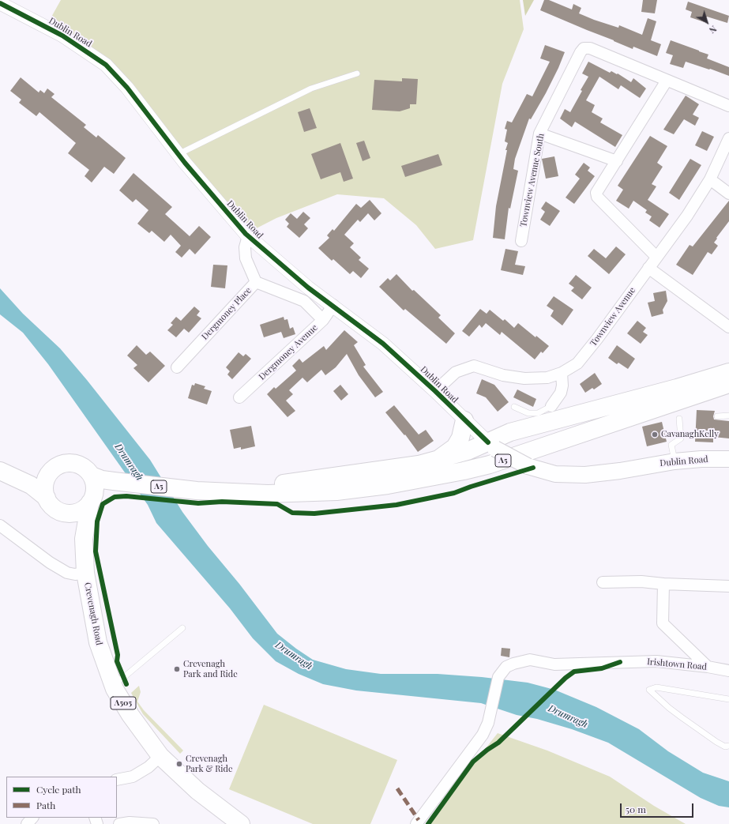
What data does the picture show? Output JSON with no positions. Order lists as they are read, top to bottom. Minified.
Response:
{"streets":{"highway":["A5","Crevenagh Road","A505"],"main road":["Dublin Road"],"street":["Townview Avenue South","Dergmoney Place","Townview Avenue","Dergmoney Avenue","Irishtown Road"]},"crossings":[["Dublin Road","Dergmoney Place"],["Dublin Road","Townview Avenue"],["Dublin Road","Dergmoney Avenue"],["A5","Crevenagh Road"]],"water":["Drumragh"],"places":["CavanaghKelly","Crevenagh Park and Ride","Crevenagh Park & Ride"],"legend":["Cycle path","Path"],"scale_bar":"50 m","north":"bottom right"}
